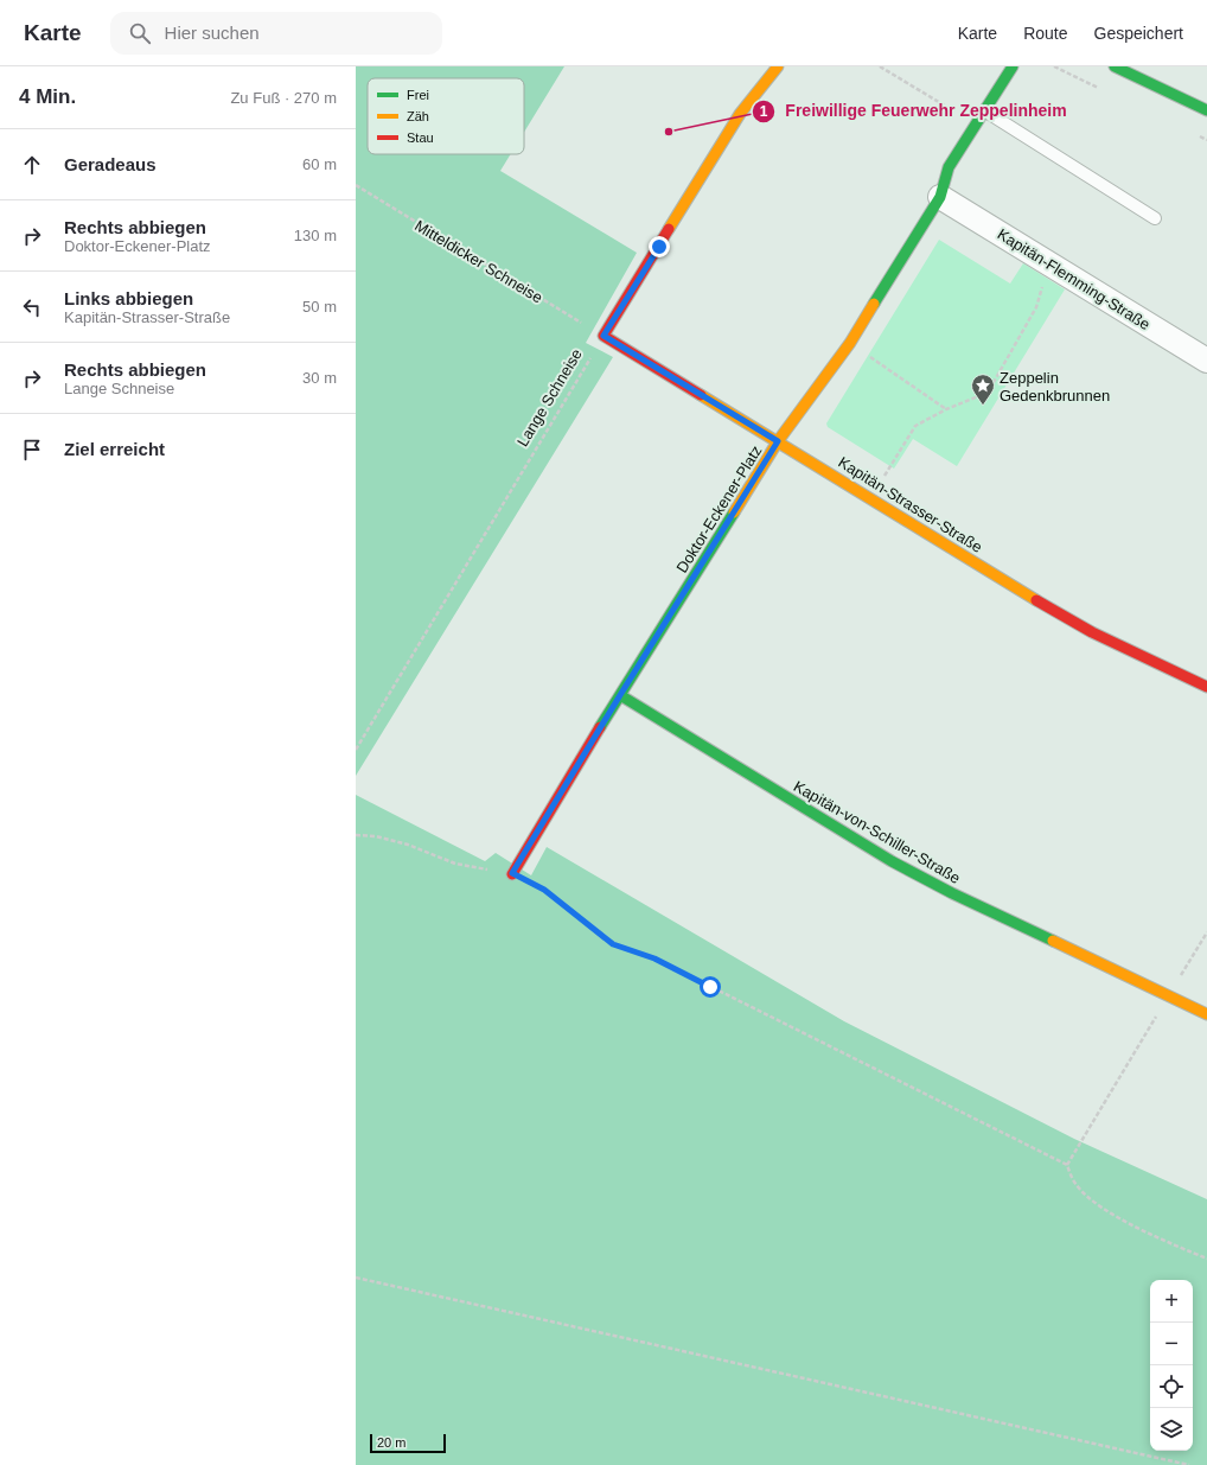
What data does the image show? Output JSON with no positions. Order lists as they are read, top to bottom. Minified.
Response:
{"streets":{"street":["Kapitän-Flemming-Straße","Kapitän-Strasser-Straße","Doktor-Eckener-Platz","Kapitän-von-Schiller-Straße"],"path":["Mitteldicker Schneise","Lange Schneise"]},"crossings":[["Mitteldicker Schneise","Lange Schneise"],["Mitteldicker Schneise","Kapitän-Strasser-Straße"],["Kapitän-Flemming-Straße","Doktor-Eckener-Platz"],["Lange Schneise","Kapitän-Strasser-Straße"],["Kapitän-Strasser-Straße","Doktor-Eckener-Platz"],["Doktor-Eckener-Platz","Kapitän-von-Schiller-Straße"]],"places":{"other":["Freiwillige Feuerwehr Zeppelinheim"],"place":["Zeppelin Gedenkbrunnen"]},"legend":["Frei","Zäh","Stau"],"scale_bar":"20 m","page":{"header":"Karte","search":"Hier suchen","nav":["Karte","Route","Gespeichert"],"heading":["4 Min.","Zu Fuß · 270 m"],"list":[["Geradeaus","60 m"],["Rechts abbiegen","Doktor-Eckener-Platz","130 m"],["Links abbiegen","Kapitän-Strasser-Straße","50 m"],["Rechts abbiegen","Lange Schneise","30 m"],"Ziel erreicht"],"map_buttons":["+","−"],"scale":"20 m"}}
